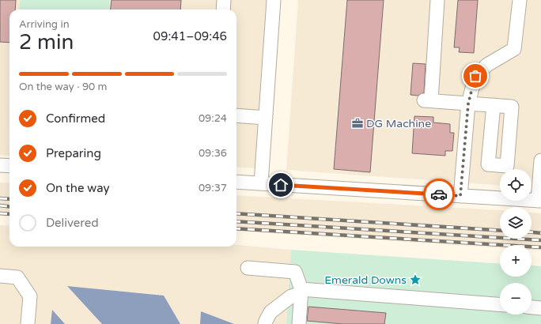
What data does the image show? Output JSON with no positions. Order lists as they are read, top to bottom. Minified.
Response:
{"places":{"office":["DG Machine"],"place":["Emerald Downs"]},"page":{"heading":["2 min","Arriving in","09:41–09:46"],"bar":"On the way · 90 m","list":[["Confirmed","09:24"],["Preparing","09:36"],["On the way","09:37"],"Delivered"],"map_buttons":["+","−"]}}
